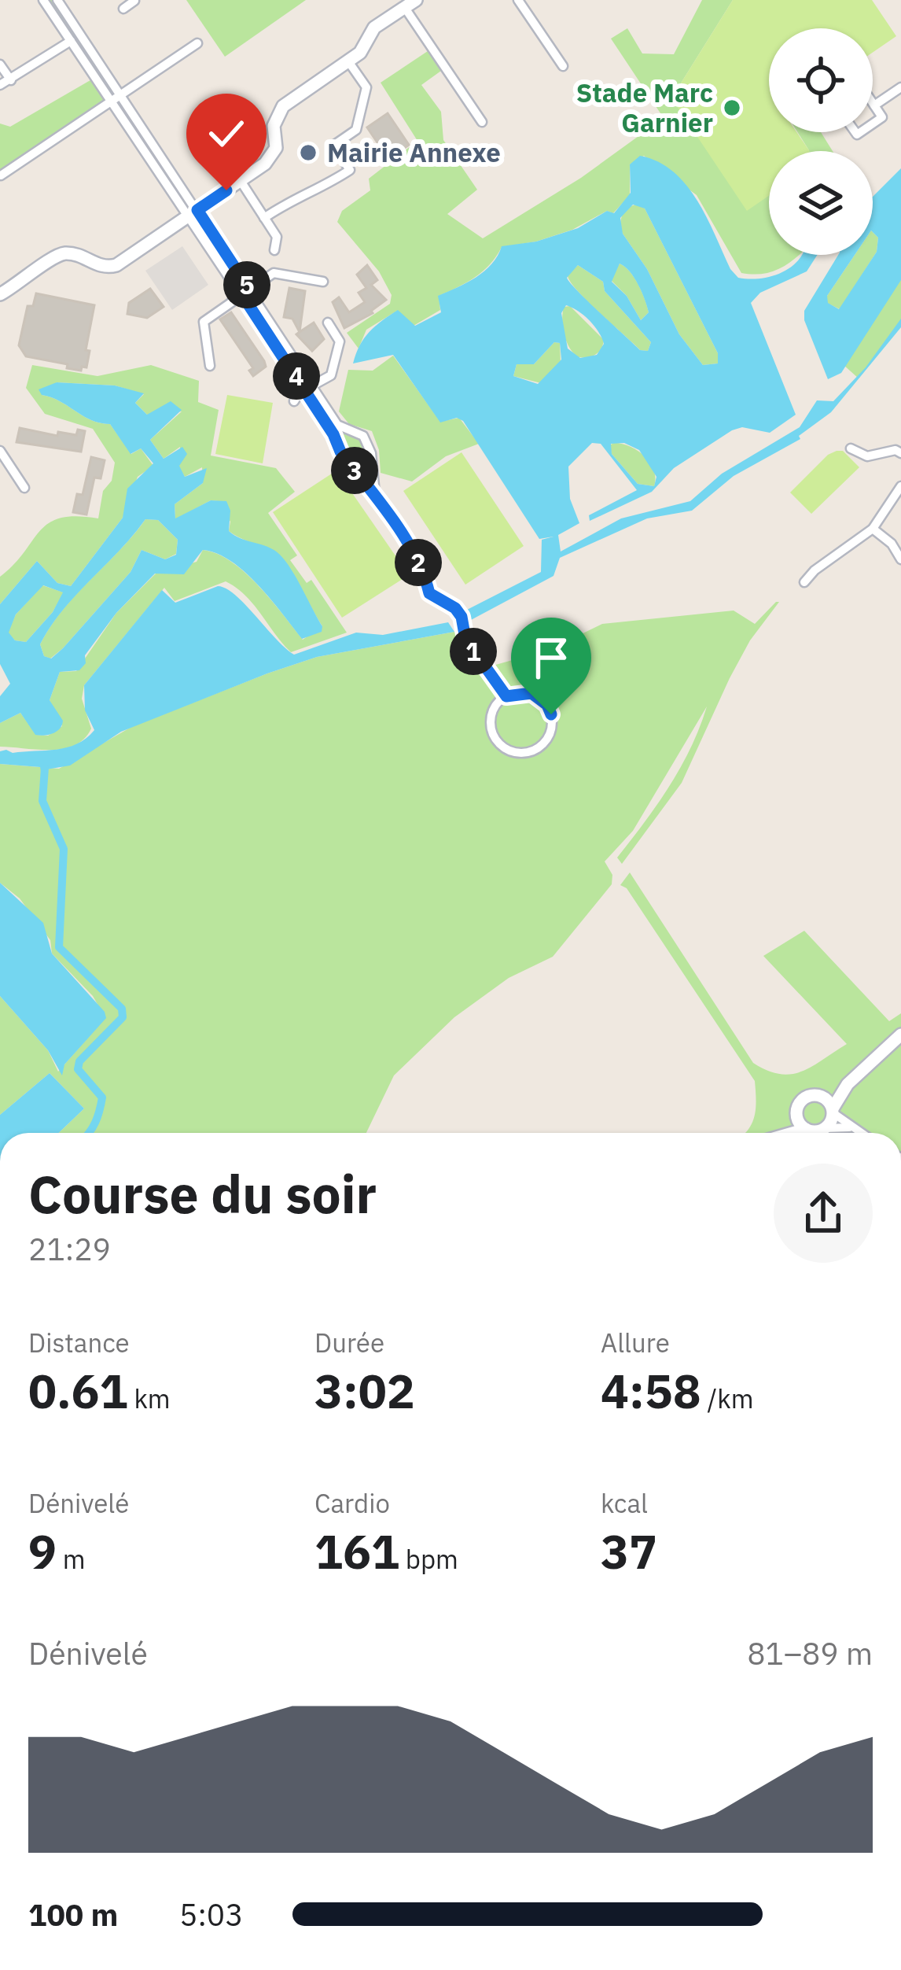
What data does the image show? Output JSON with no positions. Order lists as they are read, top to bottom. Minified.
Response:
{"places":["Stade Marc Garnier","Mairie Annexe"],"page":{"pins":["5","4","3","2","1"],"heading":["Course du soir","21:29"],"stats":[["Distance","0.61 km"],["Durée","3:02"],["Allure","4:58 /km"],["Dénivelé","9 m"],["Cardio","161 bpm"],["kcal","37"]],"chart":["Dénivelé","81–89 m"],"list":[{"name":"100 m","note":"5:03"}]}}
